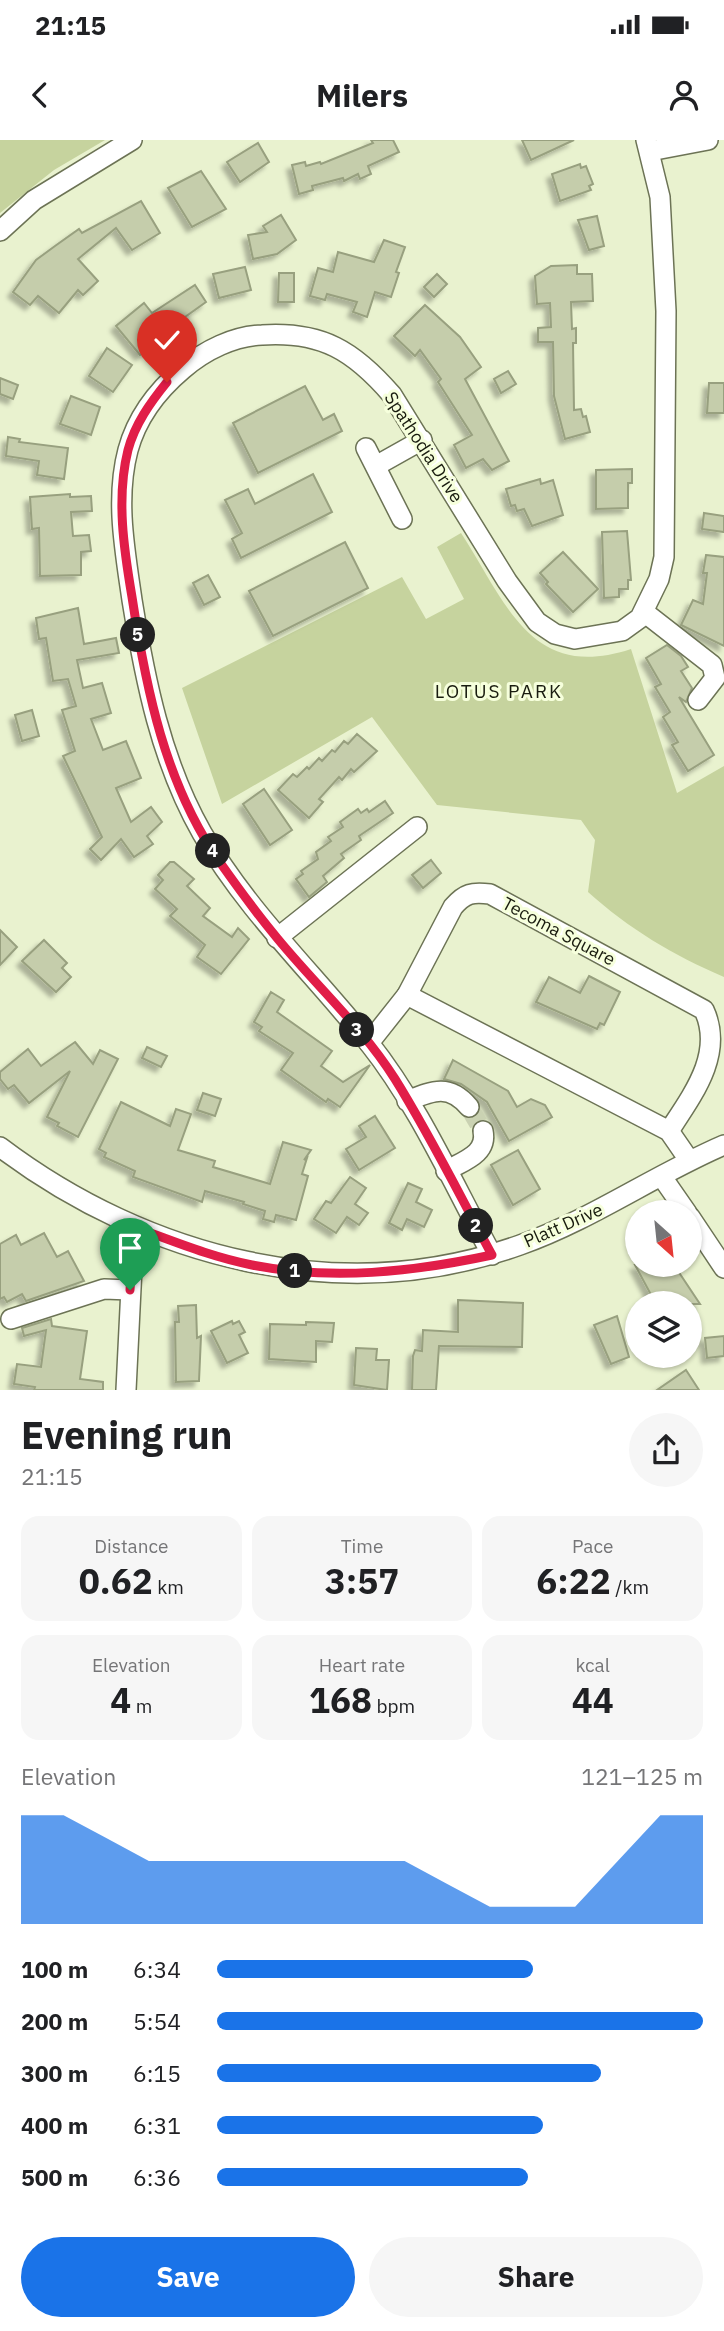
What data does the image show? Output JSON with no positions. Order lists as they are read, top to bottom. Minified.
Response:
{"streets":{"street":["Spathodia Drive","Tecoma Square","Platt Drive"]},"crossings":[["Spathodia Drive","Platt Drive"]],"districts":["LOTUS PARK"],"north":"bottom right","page":{"status":"21:15","header":"Milers","pins":["5","4","3","2","1"],"heading":["Evening run","21:15"],"stats":[["Distance","0.62 km"],["Time","3:57"],["Pace","6:22 /km"],["Elevation","4 m"],["Heart rate","168 bpm"],["kcal","44"]],"chart":["Elevation","121–125 m"],"list":[{"name":"100 m","note":"6:34"},{"name":"200 m","note":"5:54"},{"name":"300 m","note":"6:15"},{"name":"400 m","note":"6:31"},{"name":"500 m","note":"6:36"}],"buttons":["Save","Share"]}}
